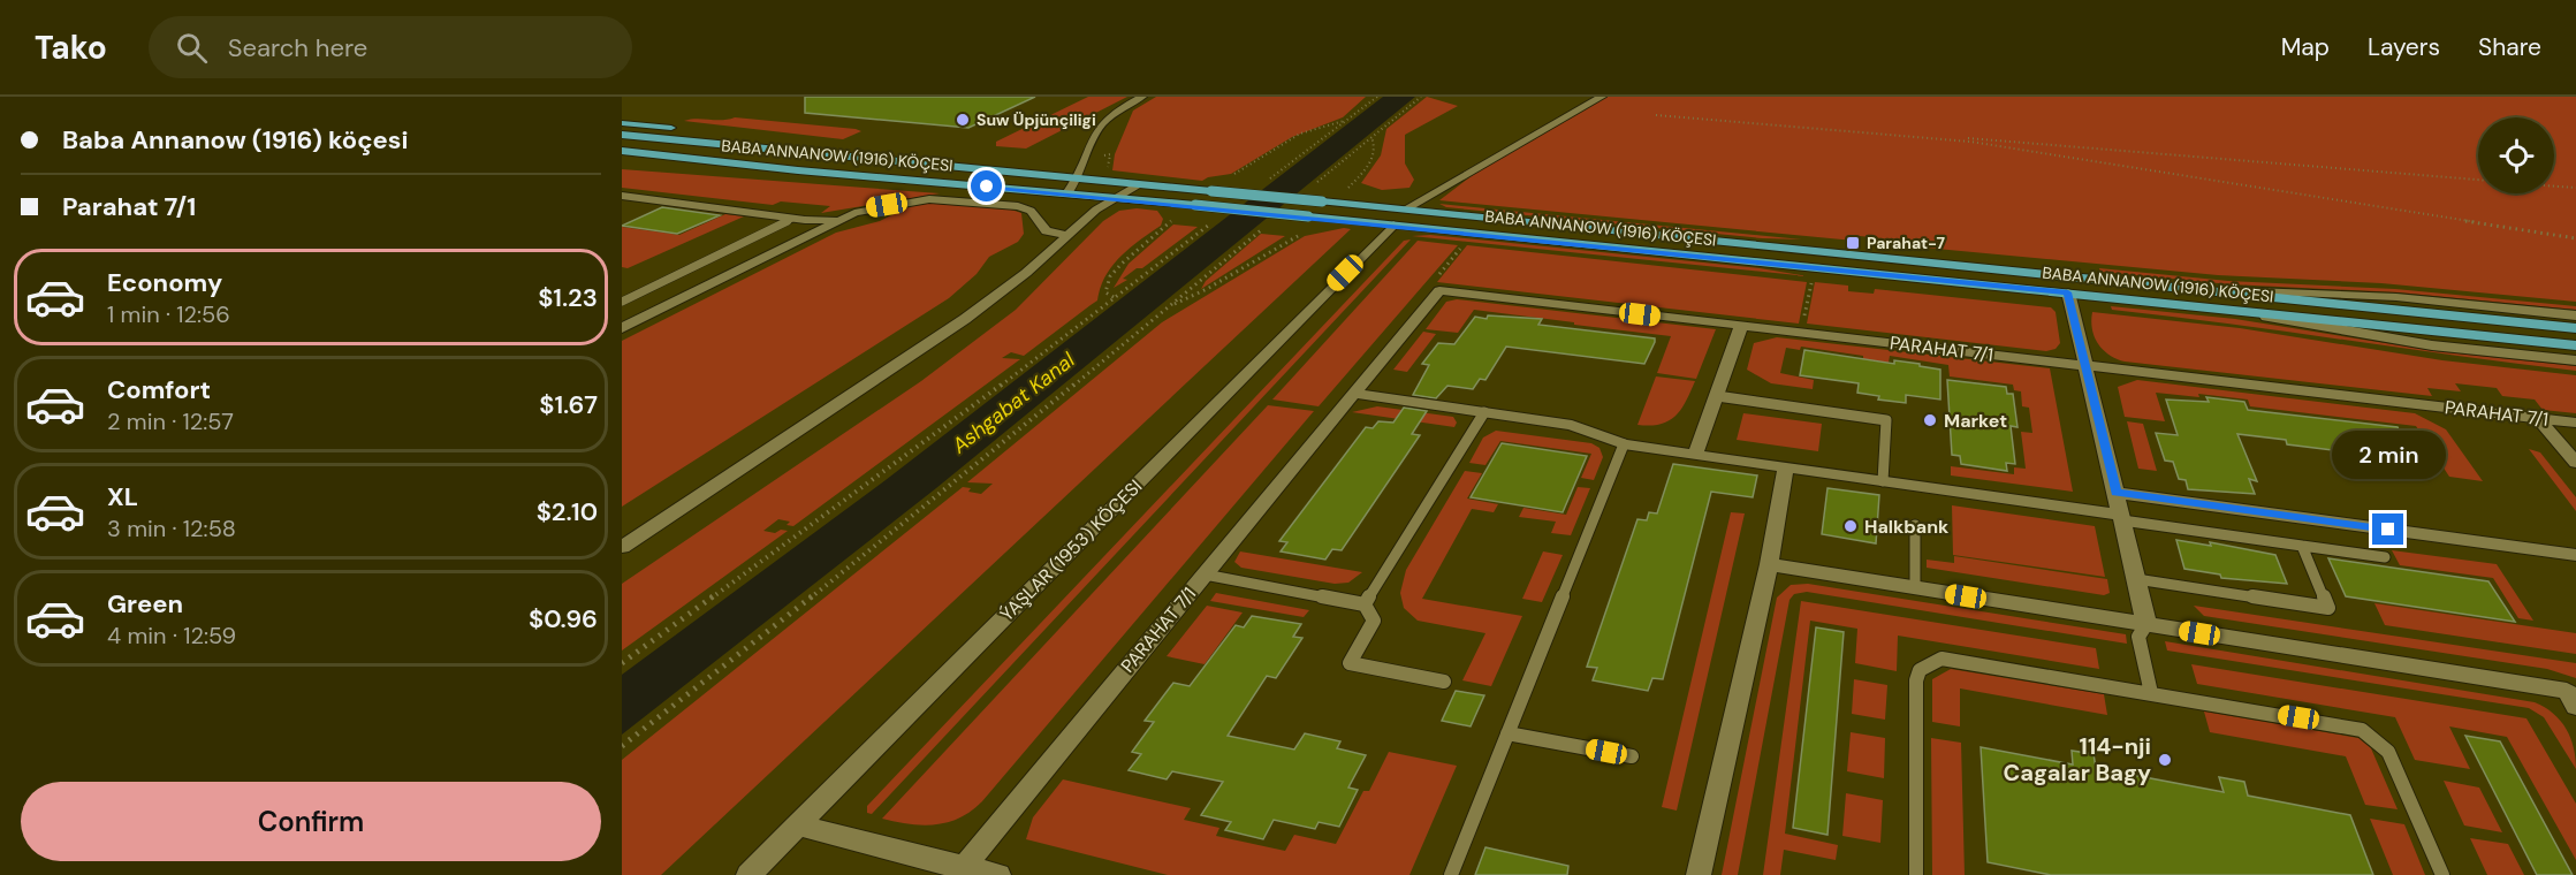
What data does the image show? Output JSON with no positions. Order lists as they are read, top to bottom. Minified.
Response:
{"streets":{"main road":["BABA ANNANOW (1916) KÖÇESI"],"street":["PARAHAT 7/1","ÝAŞLAR (1953) KÖÇESI"]},"crossings":[["BABA ANNANOW (1916) KÖÇESI","ÝAŞLAR (1953) KÖÇESI"]],"water":["Ashgabat Kanal"],"places":{"other":["Suw Üpjünçiligi","Market","Halkbank","114-nji Cagalar Bagy"],"transit":["Parahat-7"]},"page":{"header":"Tako","search":"Search here","nav":["Map","Layers","Share"],"banner":["Baba Annanow (1916) köçesi","Parahat 7/1"],"list":[{"name":"Economy","note":"1 min · 12:56","value":"$1.23"},{"name":"Comfort","note":"2 min · 12:57","value":"$1.67"},{"name":"XL","note":"3 min · 12:58","value":"$2.10"},{"name":"Green","note":"4 min · 12:59","value":"$0.96"}],"bubble":"2 min","buttons":"Confirm"}}
